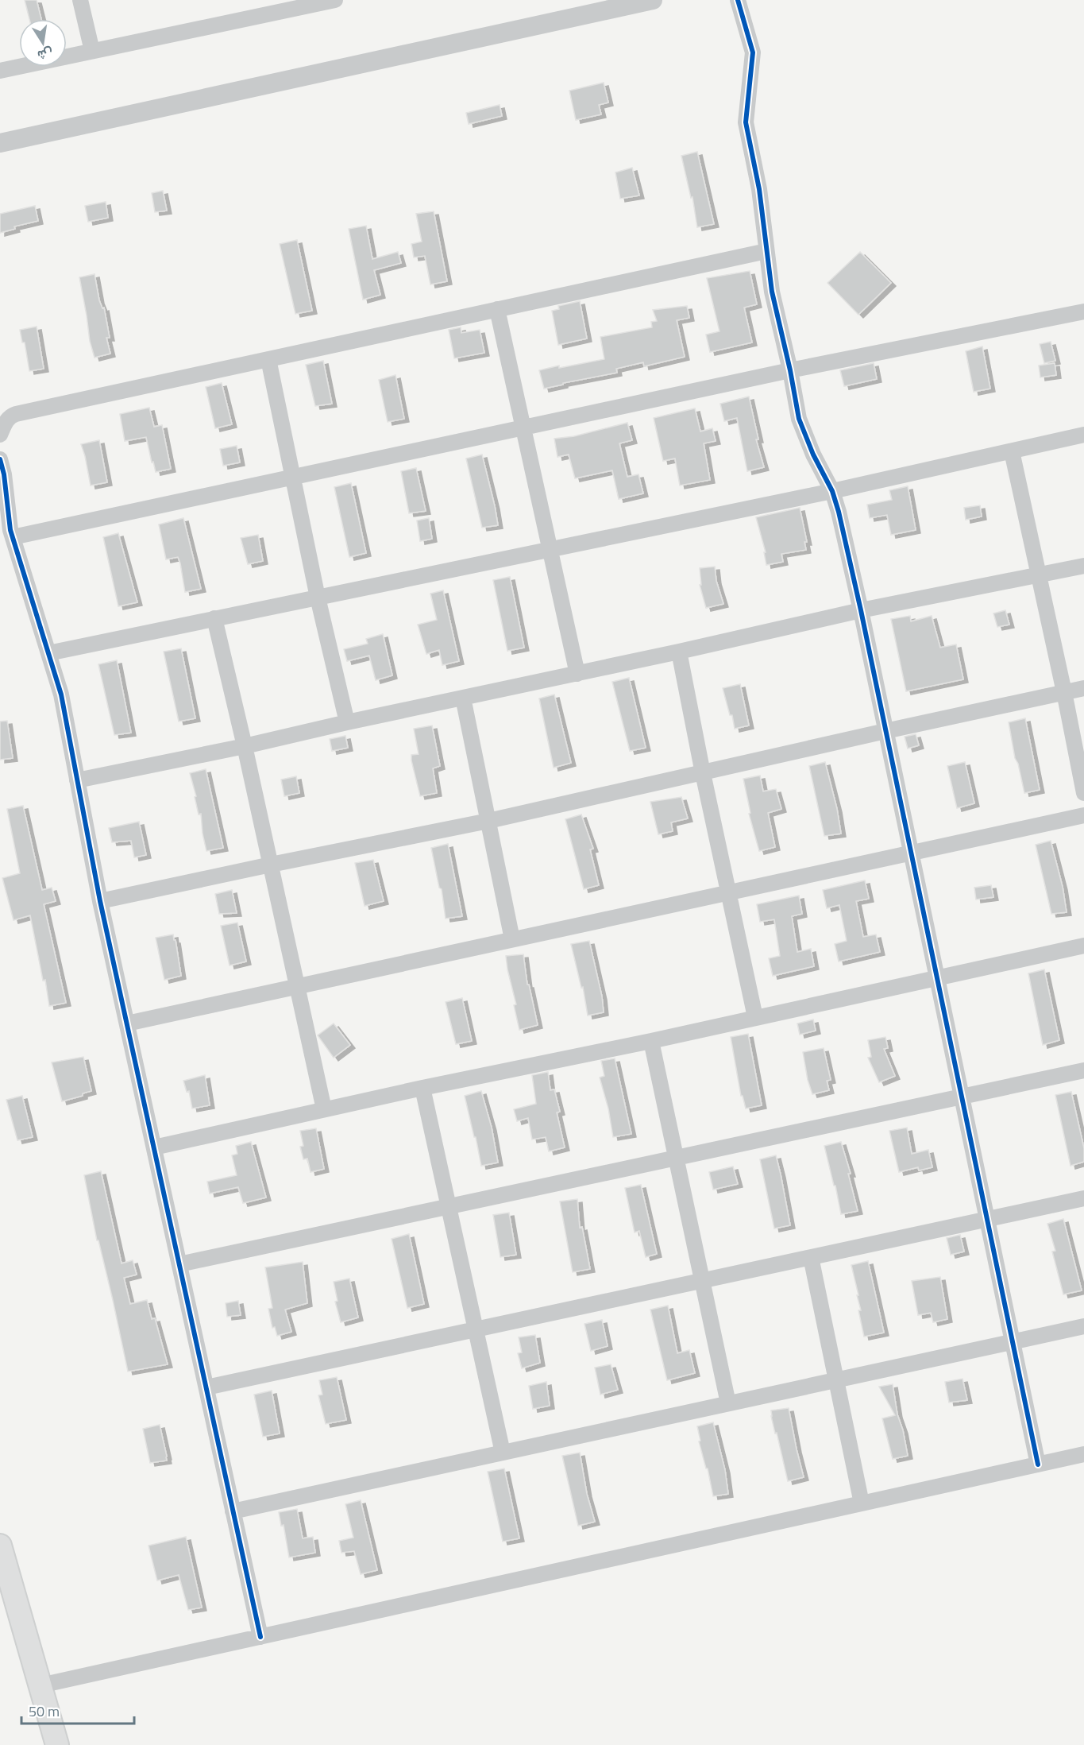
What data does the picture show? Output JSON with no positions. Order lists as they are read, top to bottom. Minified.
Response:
{"scale_bar":"50 m","north":"bottom"}
